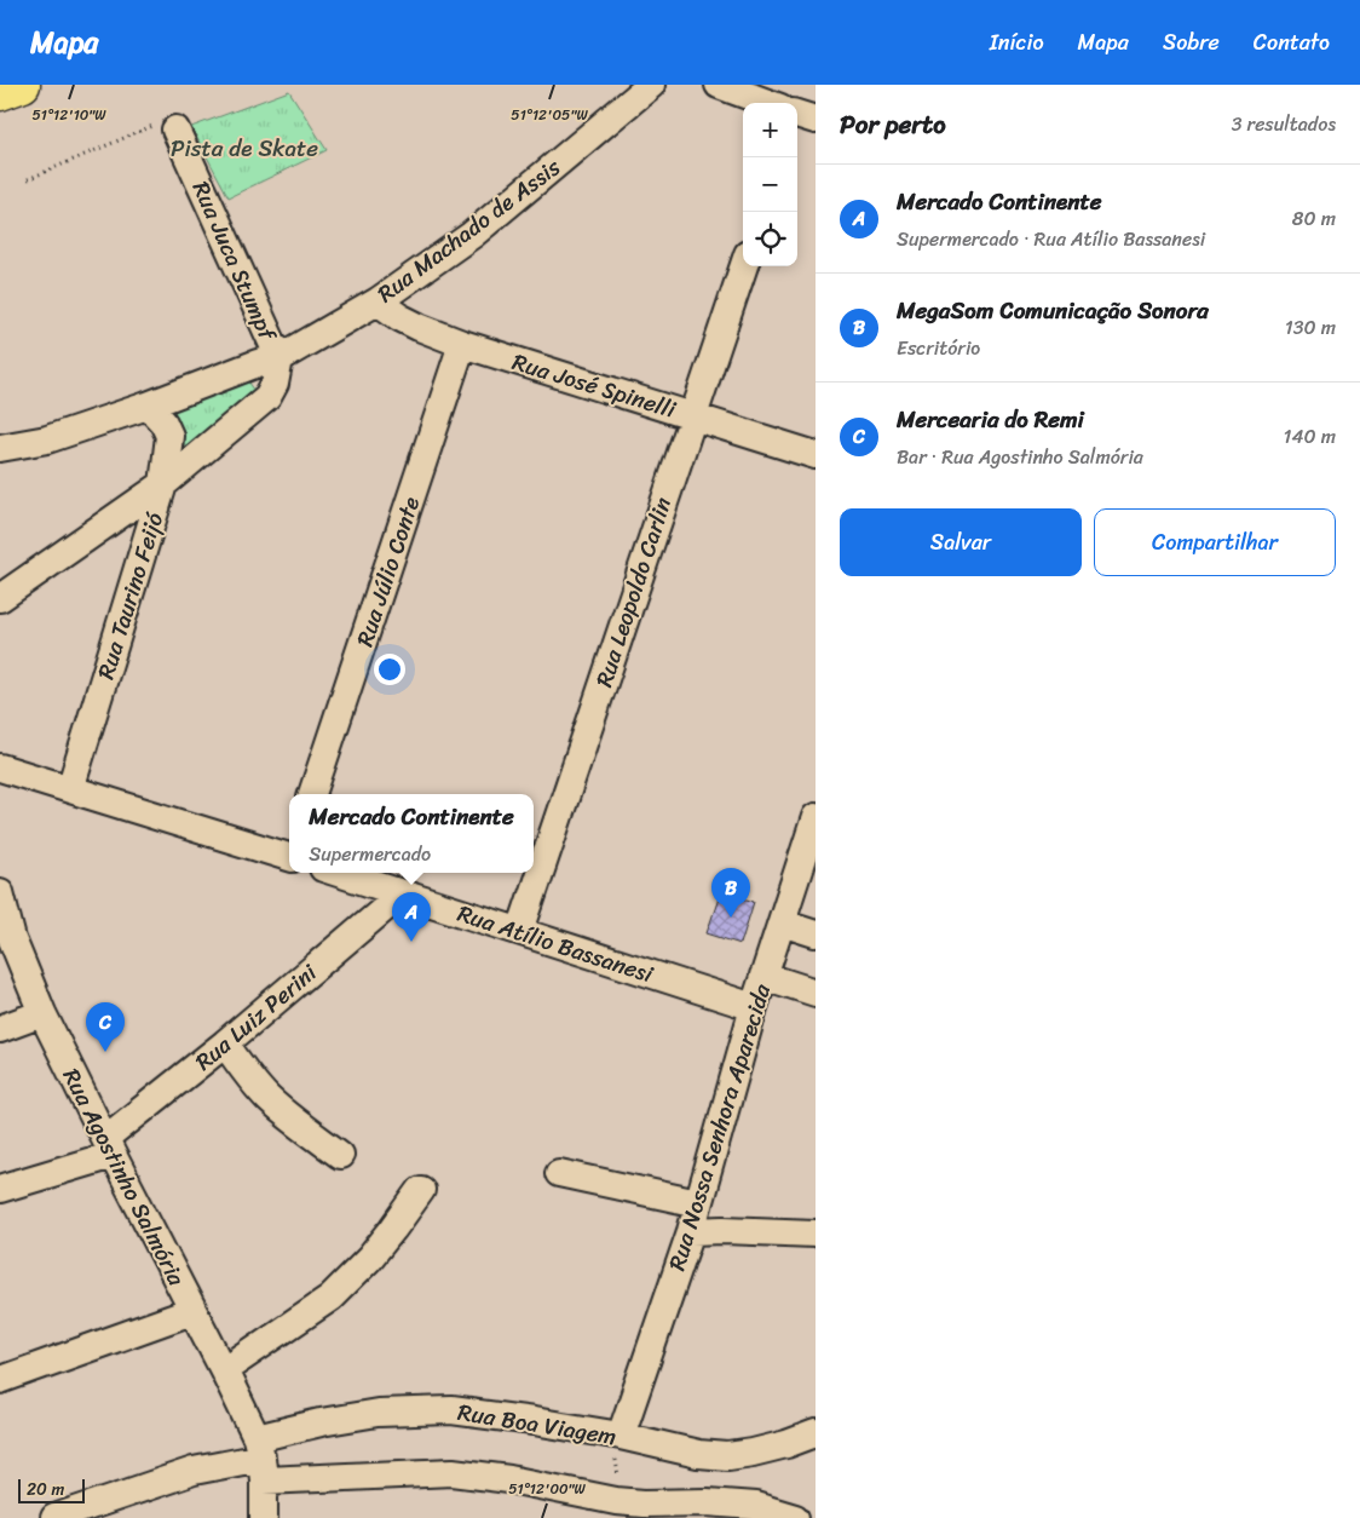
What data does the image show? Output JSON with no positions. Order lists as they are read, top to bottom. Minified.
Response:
{"streets":{"street":["Rua Machado de Assis","Rua Juca Stumpf","Rua José Spinelli","Rua Júlio Conte","Rua Leopoldo Carlin","Rua Taurino Feijó","Rua Atílio Bassanesi","Rua Luiz Perini","Rua Nossa Senhora Aparecida","Rua Agostinho Salmória","Rua Boa Viagem"]},"crossings":[["Rua Machado de Assis","Rua Juca Stumpf"],["Rua Machado de Assis","Rua José Spinelli"],["Rua Machado de Assis","Rua Taurino Feijó"],["Rua José Spinelli","Rua Júlio Conte"],["Rua José Spinelli","Rua Leopoldo Carlin"],["Rua Leopoldo Carlin","Rua Atílio Bassanesi"],["Rua Atílio Bassanesi","Rua Luiz Perini"],["Rua Atílio Bassanesi","Rua Nossa Senhora Aparecida"],["Rua Luiz Perini","Rua Agostinho Salmória"],["Rua Nossa Senhora Aparecida","Rua Boa Viagem"],["Rua Agostinho Salmória","Rua Boa Viagem"]],"parks":["Pista de Skate"],"scale_bar":"20 m","page":{"header":"Mapa","nav":["Início","Mapa","Sobre","Contato"],"heading":["Por perto","3 resultados"],"map_buttons":["+","−"],"list":[{"mark":"A","name":"Mercado Continente","note":"Supermercado · Rua Atílio Bassanesi","value":"80 m"},{"mark":"B","name":"MegaSom Comunicação Sonora","note":"Escritório","value":"130 m"},{"mark":"C","name":"Mercearia do Remi","note":"Bar · Rua Agostinho Salmória","value":"140 m"}],"buttons":["Salvar","Compartilhar"],"popup":["Mercado Continente","Supermercado"],"pins":["B","A","C"],"scale":"20 m"},"coordinates":["51°12'05\"W","51°12'10\"W","51°12'00\"W"]}
